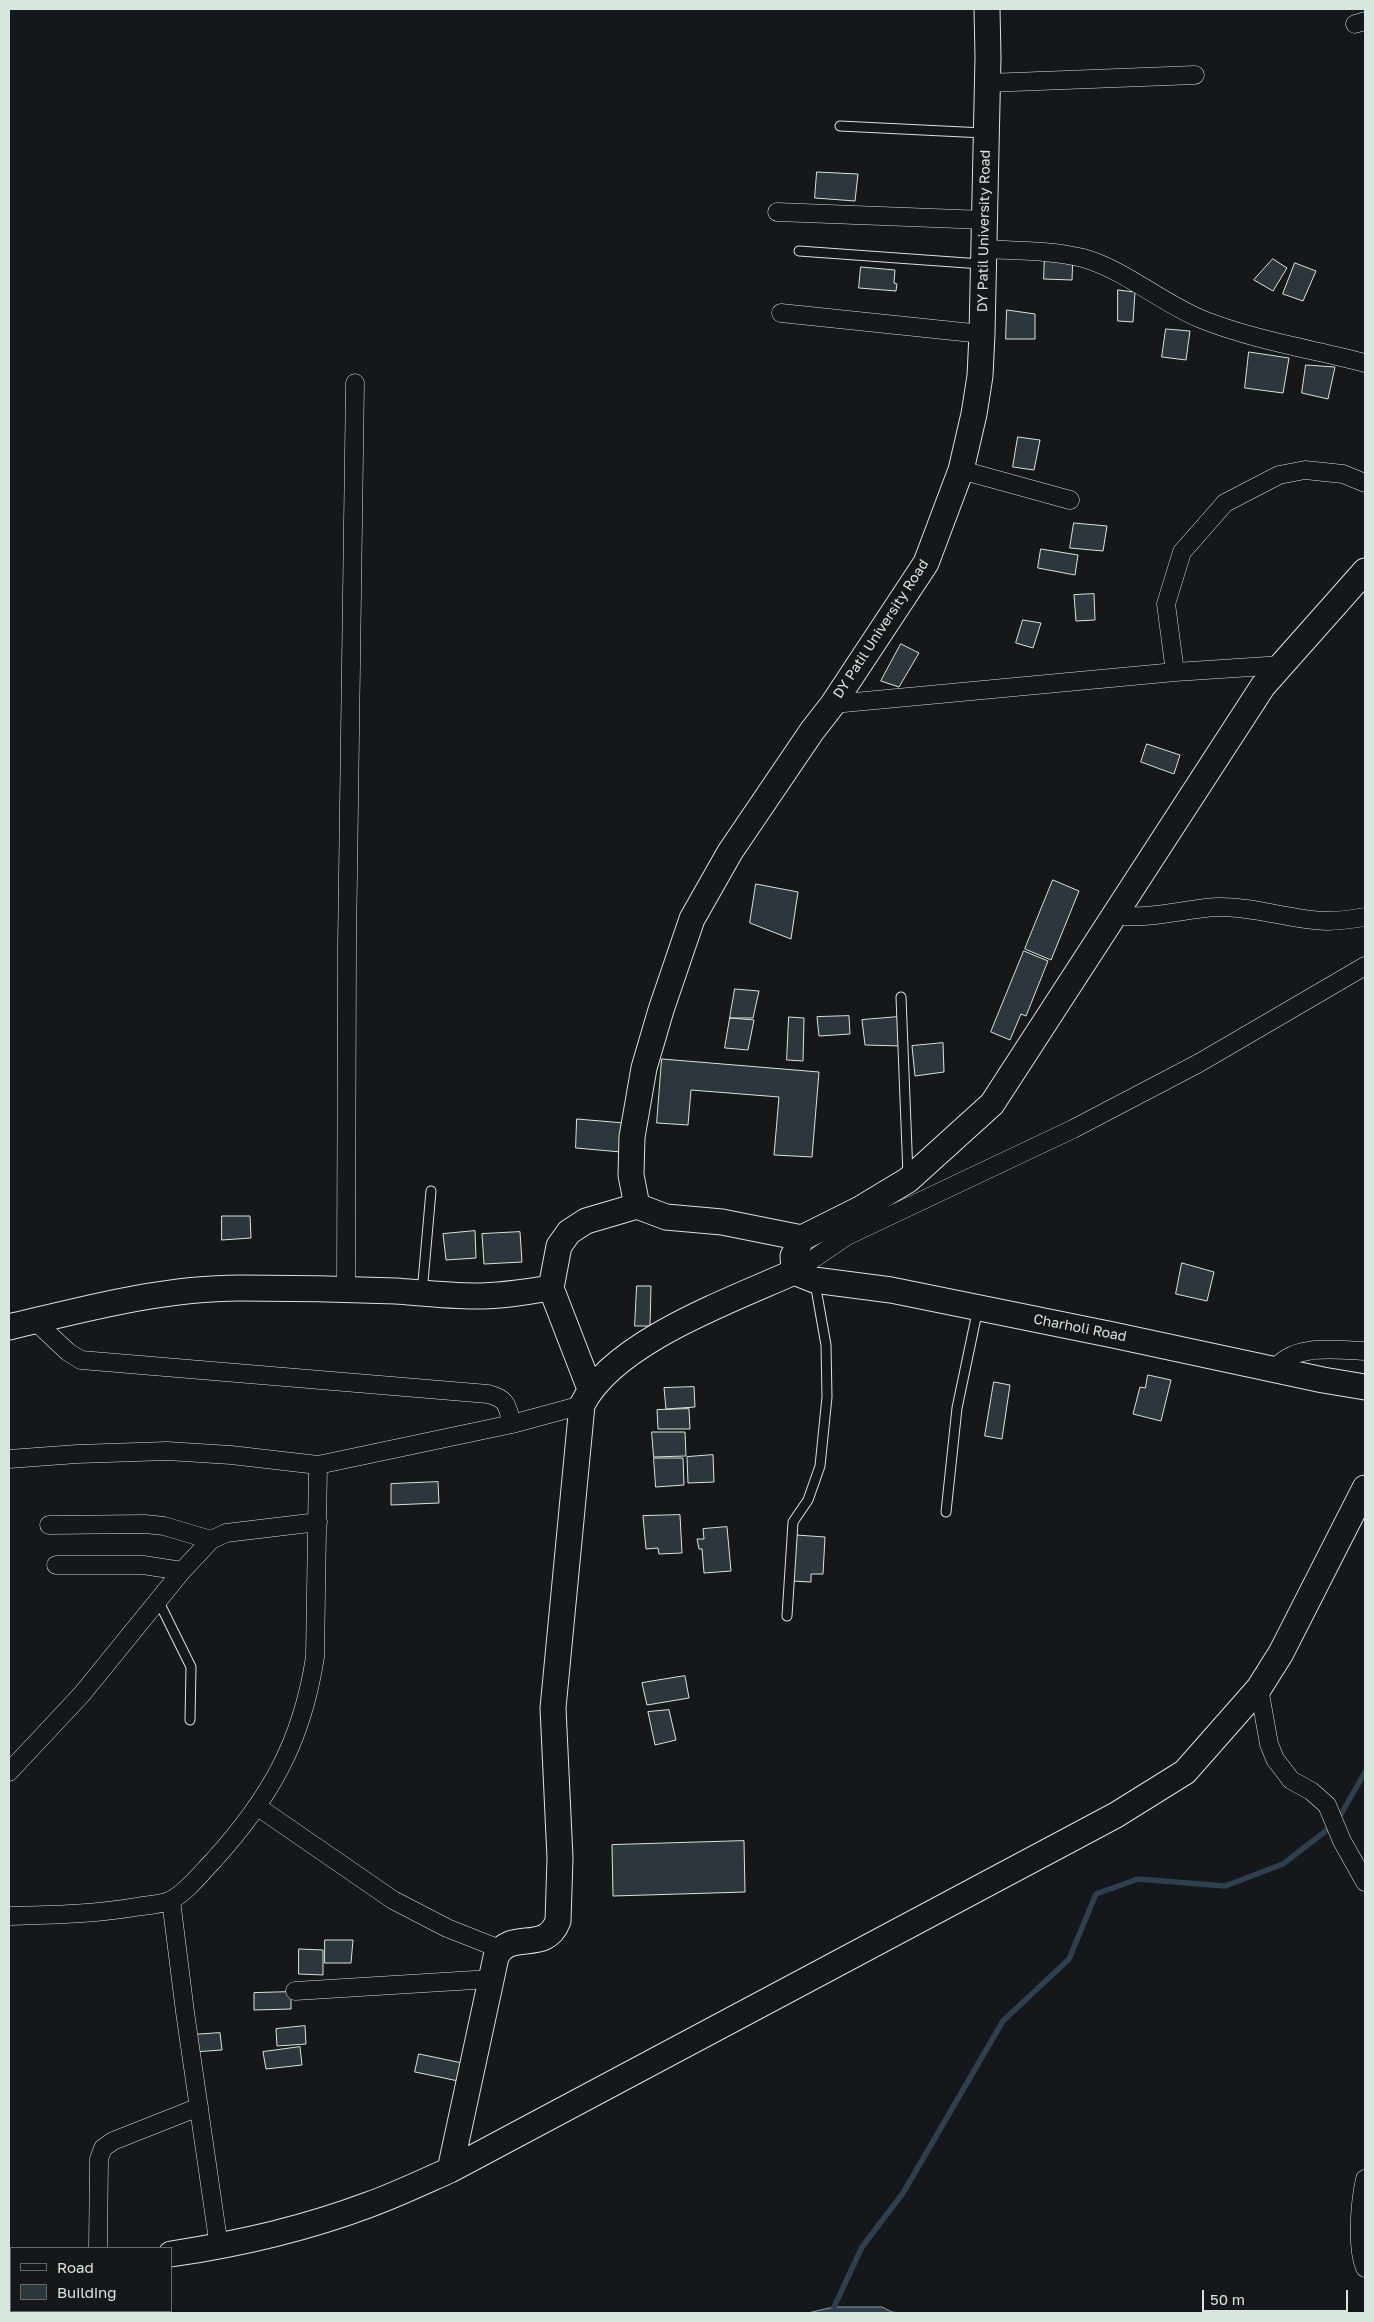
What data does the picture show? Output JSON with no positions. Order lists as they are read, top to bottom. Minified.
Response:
{"streets":{"street":["DY Patil University Road","Charholi Road"]},"legend":["Road","Building"],"scale_bar":"50 m"}
